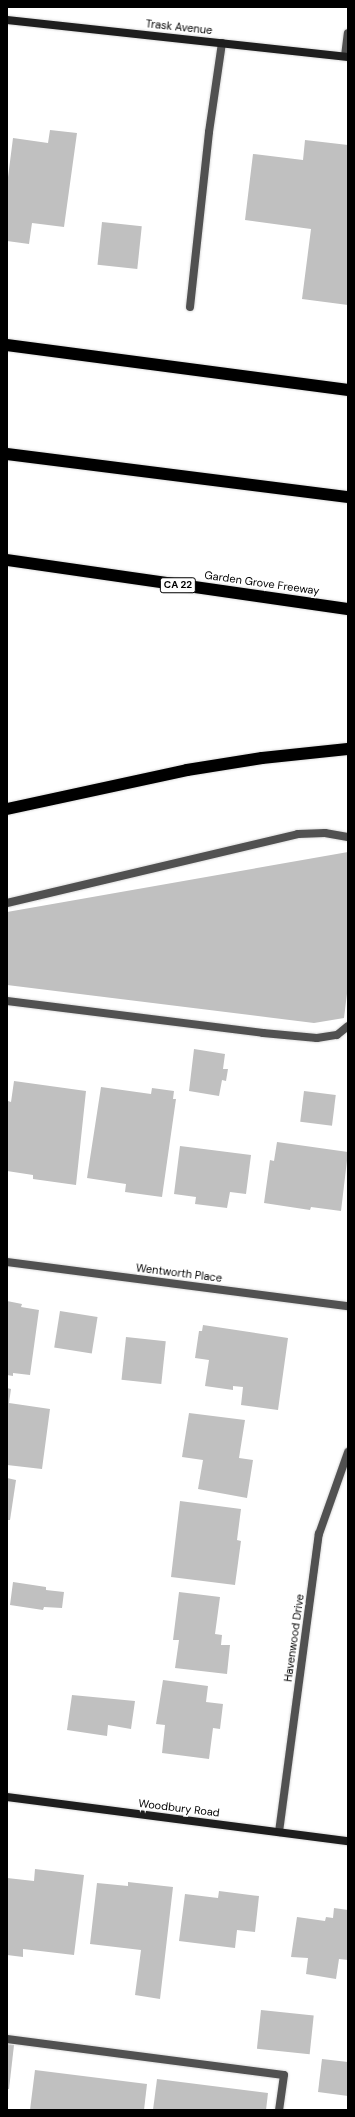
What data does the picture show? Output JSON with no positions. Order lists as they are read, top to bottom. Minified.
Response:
{"streets":{"highway":["Garden Grove Freeway","CA 22"],"street":["Trask Avenue","Wentworth Place","Havenwood Drive","Woodbury Road"]},"crossings":[["Havenwood Drive","Woodbury Road"]]}
